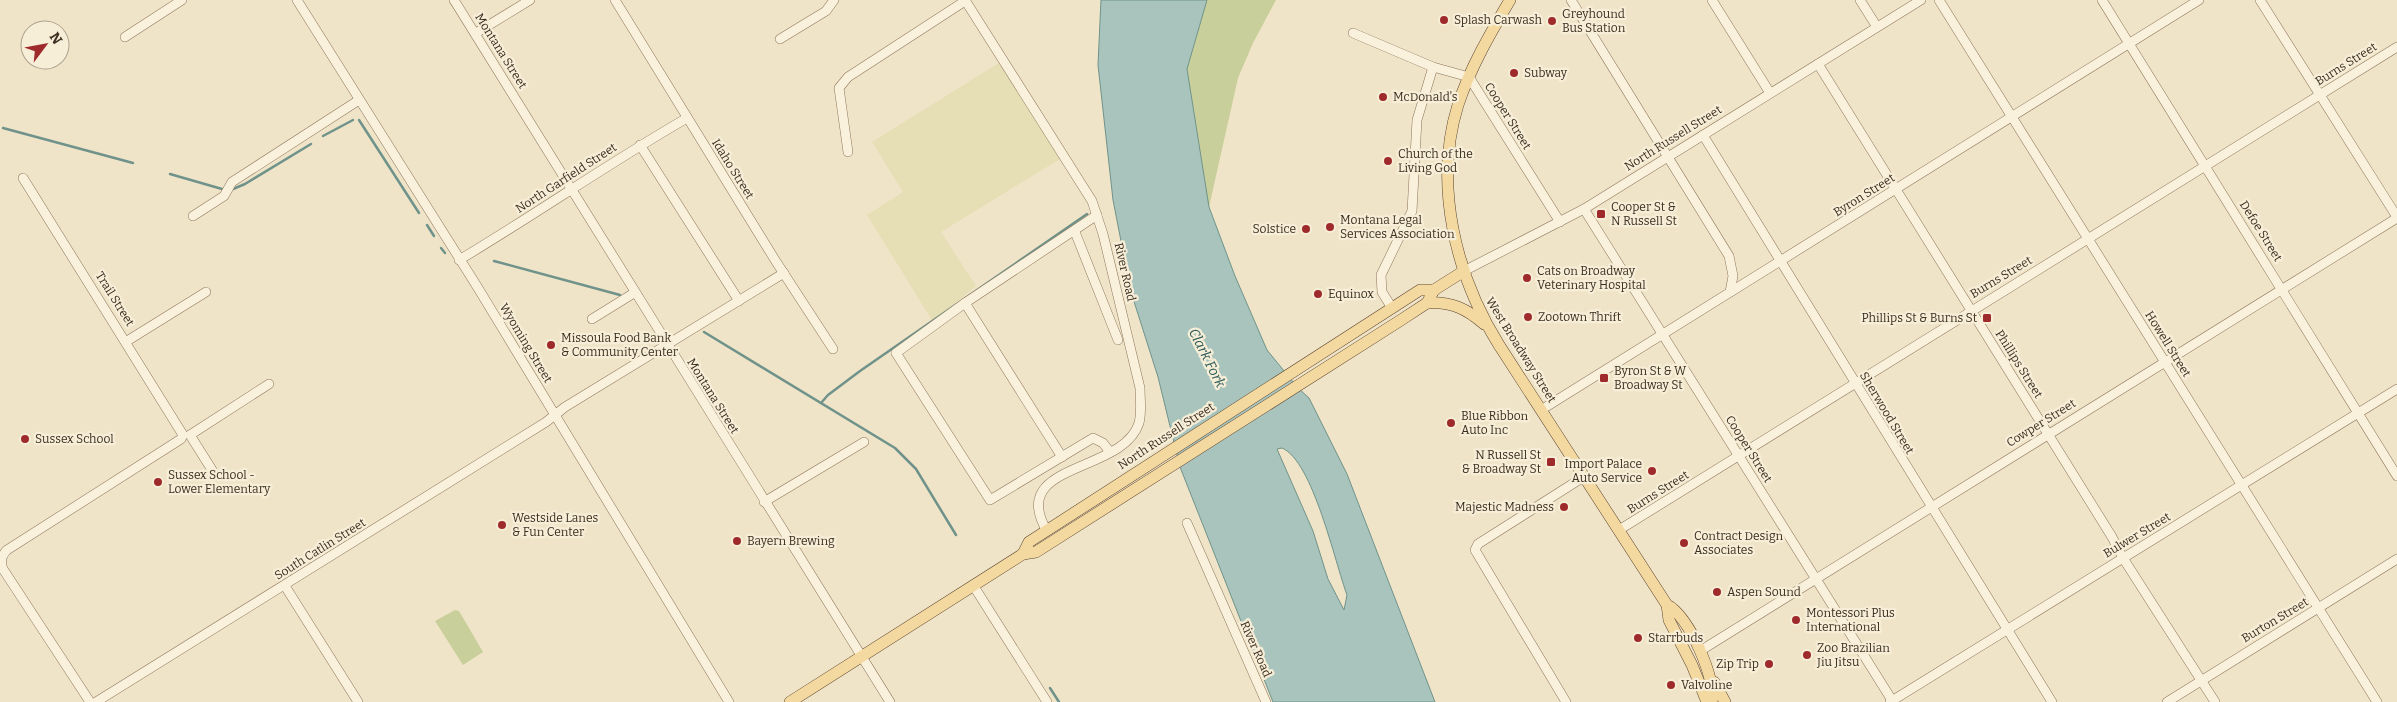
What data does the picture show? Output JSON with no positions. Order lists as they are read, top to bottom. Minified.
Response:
{"streets":{"main road":["North Russell Street","West Broadway Street"],"street":["Montana Street","Burns Street","Cooper Street","Idaho Street","North Garfield Street","Byron Street","Defoe Street","River Road","Trail Street","Wyoming Street","Howell Street","Phillips Street","Sherwood Street","Cowper Street","Bulwer Street","South Catlin Street","Burton Street"]},"crossings":[["Montana Street","North Russell Street"],["Montana Street","North Garfield Street"],["Montana Street","South Catlin Street"],["Burns Street","Cooper Street"],["Burns Street","Defoe Street"],["Burns Street","Howell Street"],["Burns Street","West Broadway Street"],["Burns Street","Phillips Street"],["Burns Street","Sherwood Street"],["Cooper Street","North Russell Street"],["Cooper Street","Byron Street"],["Cooper Street","West Broadway Street"],["Cooper Street","Cowper Street"],["Cooper Street","Bulwer Street"],["North Russell Street","River Road"],["North Russell Street","West Broadway Street"],["North Russell Street","Phillips Street"],["North Russell Street","Sherwood Street"],["Idaho Street","North Garfield Street"],["Idaho Street","South Catlin Street"],["North Garfield Street","Wyoming Street"],["Byron Street","Defoe Street"],["Byron Street","Howell Street"],["Byron Street","West Broadway Street"],["Byron Street","Phillips Street"],["Byron Street","Sherwood Street"],["Defoe Street","Cowper Street"],["Defoe Street","Bulwer Street"],["Wyoming Street","South Catlin Street"],["Howell Street","Cowper Street"],["Howell Street","Bulwer Street"],["Howell Street","Burton Street"],["West Broadway Street","Cowper Street"],["Phillips Street","Cowper Street"],["Phillips Street","Bulwer Street"],["Phillips Street","Burton Street"],["Sherwood Street","Cowper Street"],["Sherwood Street","Bulwer Street"]],"water":["Clark Fork"],"places":{"other":["Splash Carwash","Greyhound Bus Station","Subway","McDonald's","Church of the Living God","Montana Legal Services Association","Solstice","Cats on Broadway Veterinary Hospital","Equinox","Zootown Thrift","Missoula Food Bank & Community Center","Blue Ribbon Auto Inc","Sussex School","Import Palace Auto Service","Sussex School - Lower Elementary","Majestic Madness","Westside Lanes & Fun Center","Bayern Brewing","Contract Design Associates","Aspen Sound","Montessori Plus International","Starrbuds","Zoo Brazilian Jiu Jitsu","Zip Trip","Valvoline"],"transit":["Cooper St & N Russell St","Phillips St & Burns St","Byron St & W Broadway St","N Russell St & Broadway St"]},"north":"top right"}
